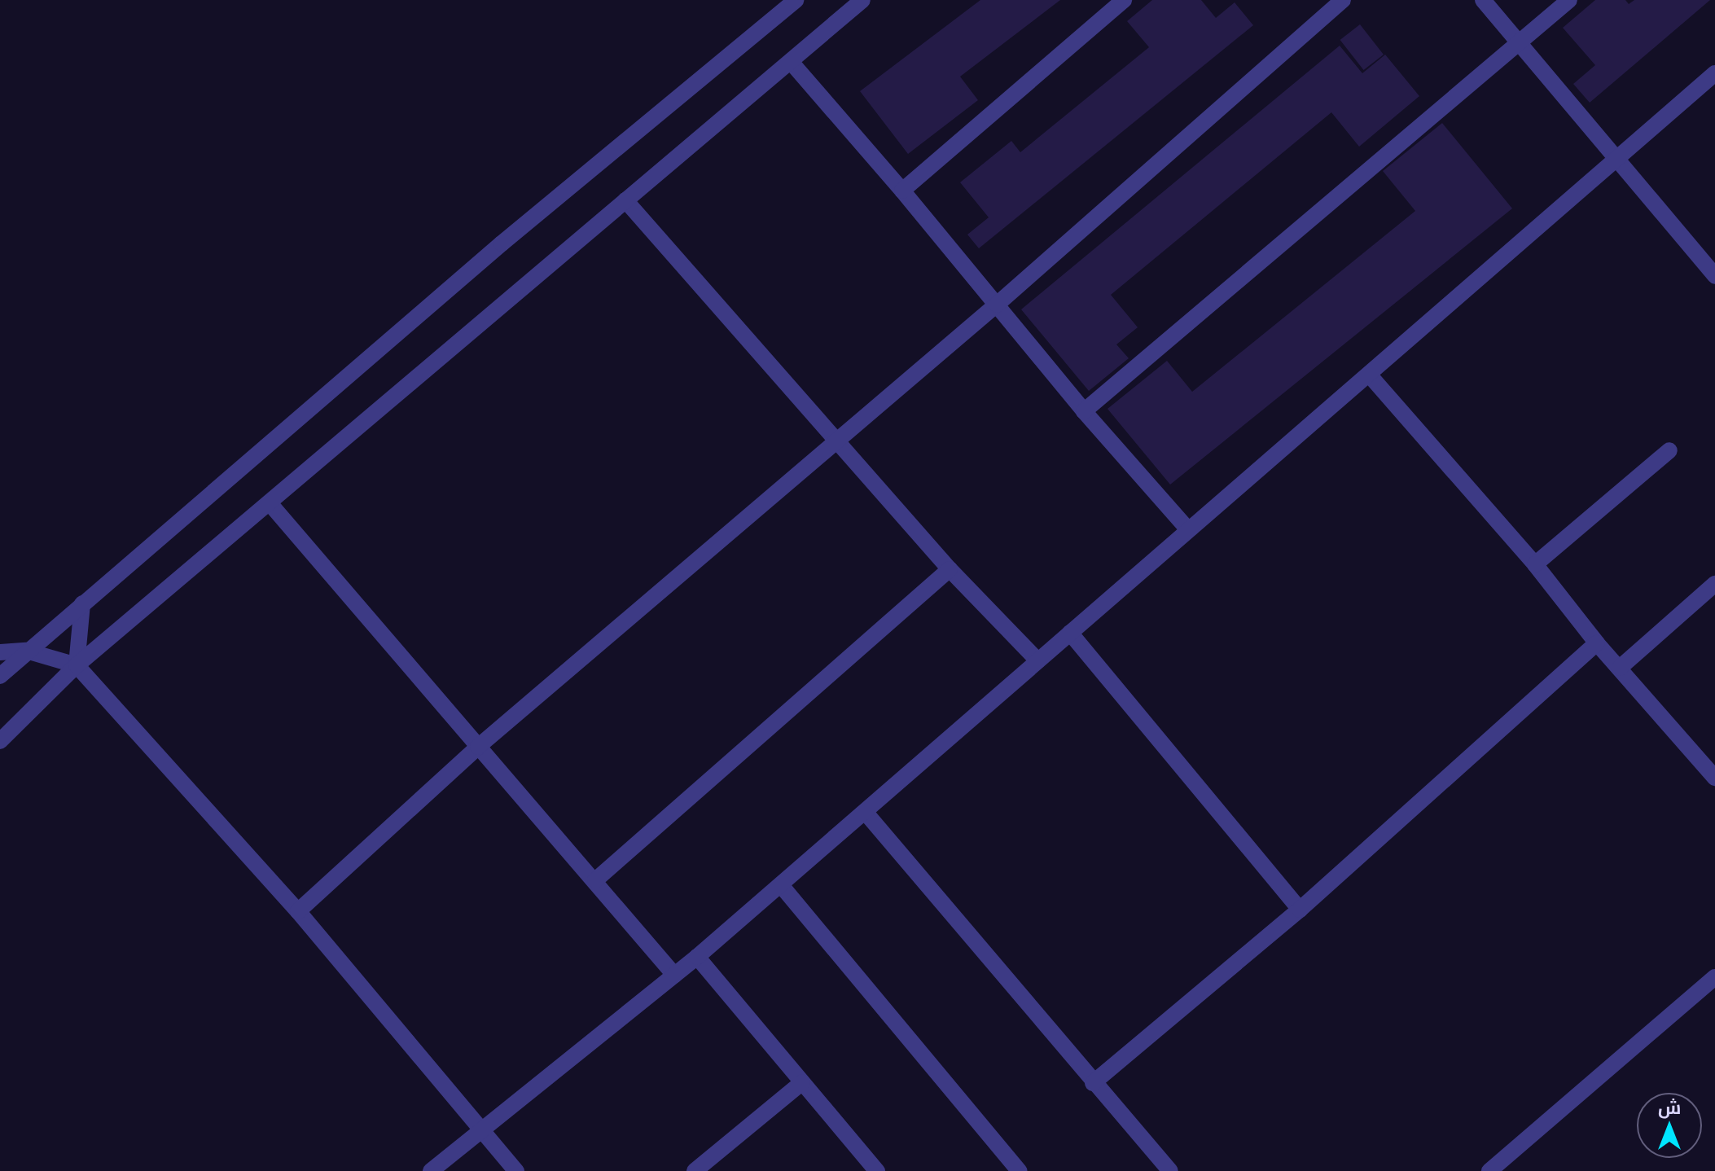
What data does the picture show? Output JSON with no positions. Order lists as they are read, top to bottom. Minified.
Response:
{"north":"top"}
